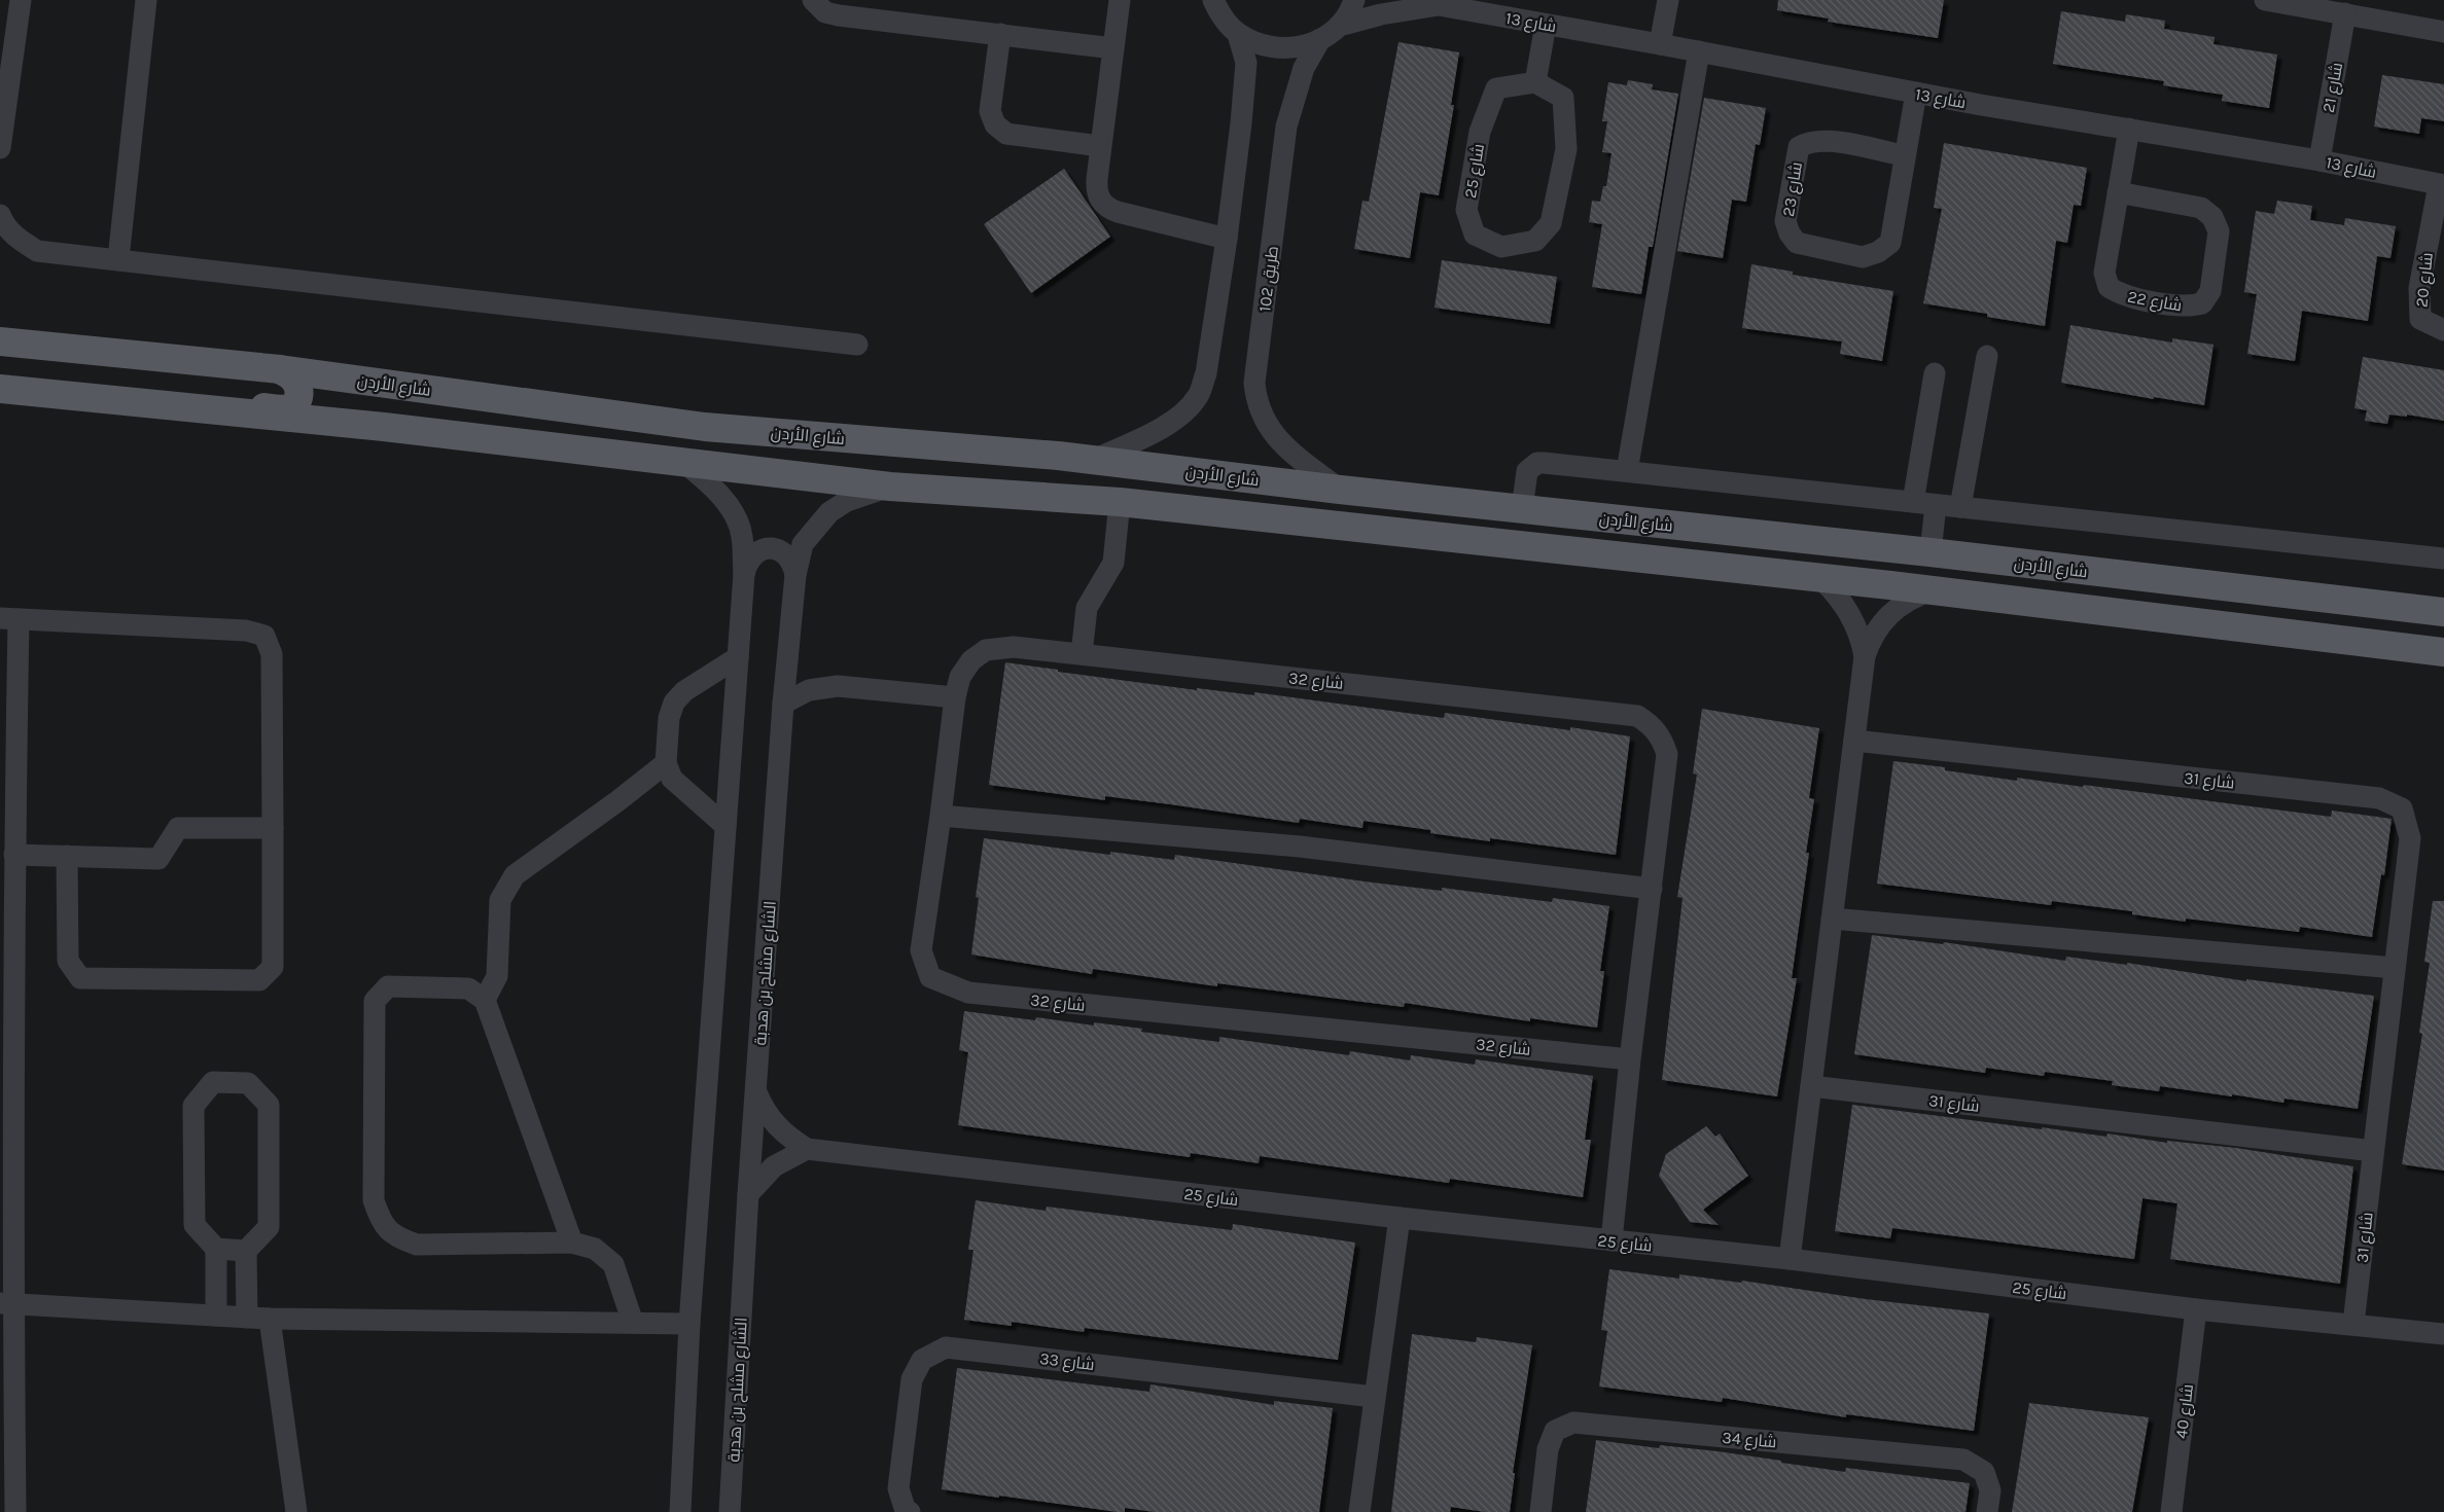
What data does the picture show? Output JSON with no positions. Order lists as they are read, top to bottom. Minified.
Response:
{"streets":{"main road":["شارع الأردن"],"street":["شارع 13","شارع 21","شارع 25","23 شارع","طريق 102","شارع 20","شارع 22","شارع 32","شارع 31","الشارع مشلح بن هدبة","شارع 33","شارع 40","شارع 34"]},"crossings":[["شارع 13","شارع 21"],["شارع 13","23 شارع"],["شارع 13","شارع 20"],["شارع 13","شارع 22"],["شارع 25","شارع 32"],["شارع 25","شارع 31"],["شارع 25","الشارع مشلح بن هدبة"],["شارع 25","شارع 40"],["طريق 102","شارع الأردن"]]}
